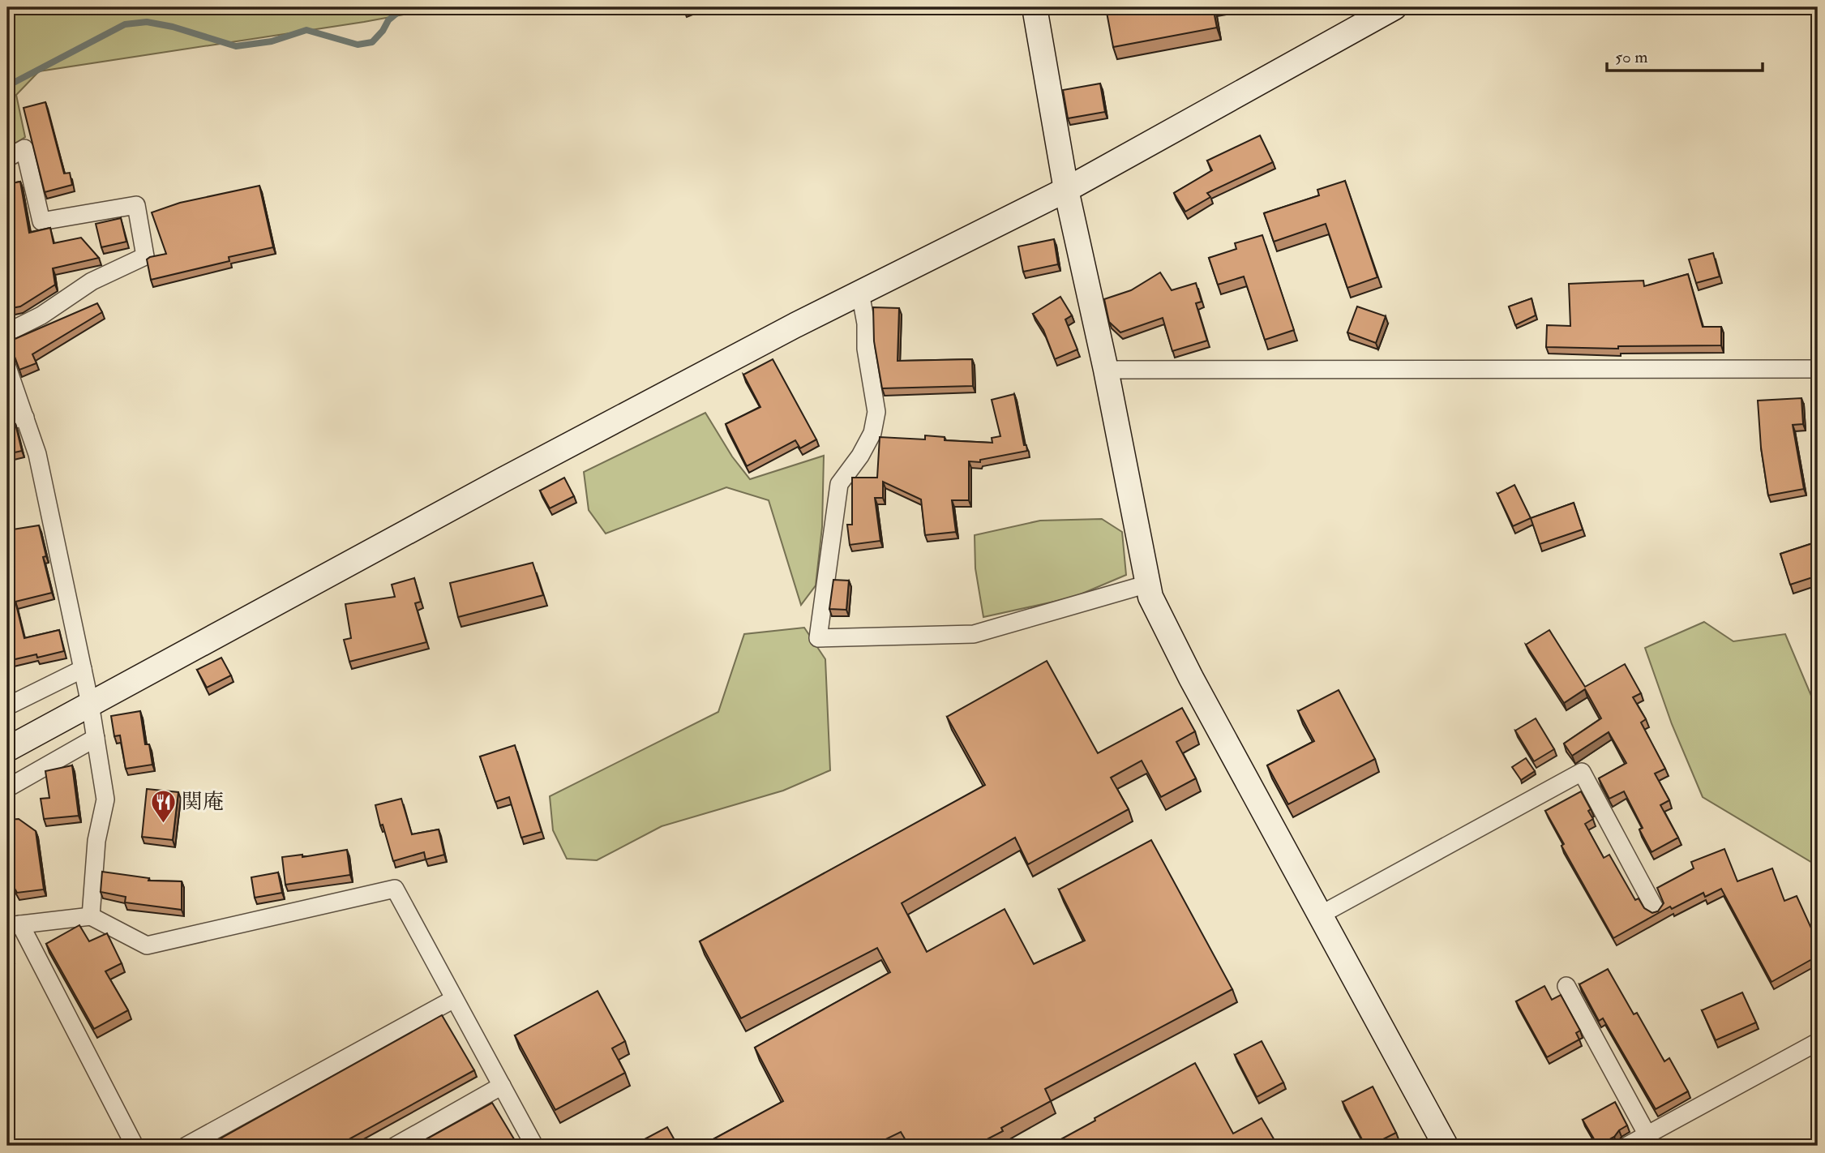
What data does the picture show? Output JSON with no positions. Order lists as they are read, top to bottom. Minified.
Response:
{"places":{"restaurant":["関庵"]},"scale_bar":"50 m"}
